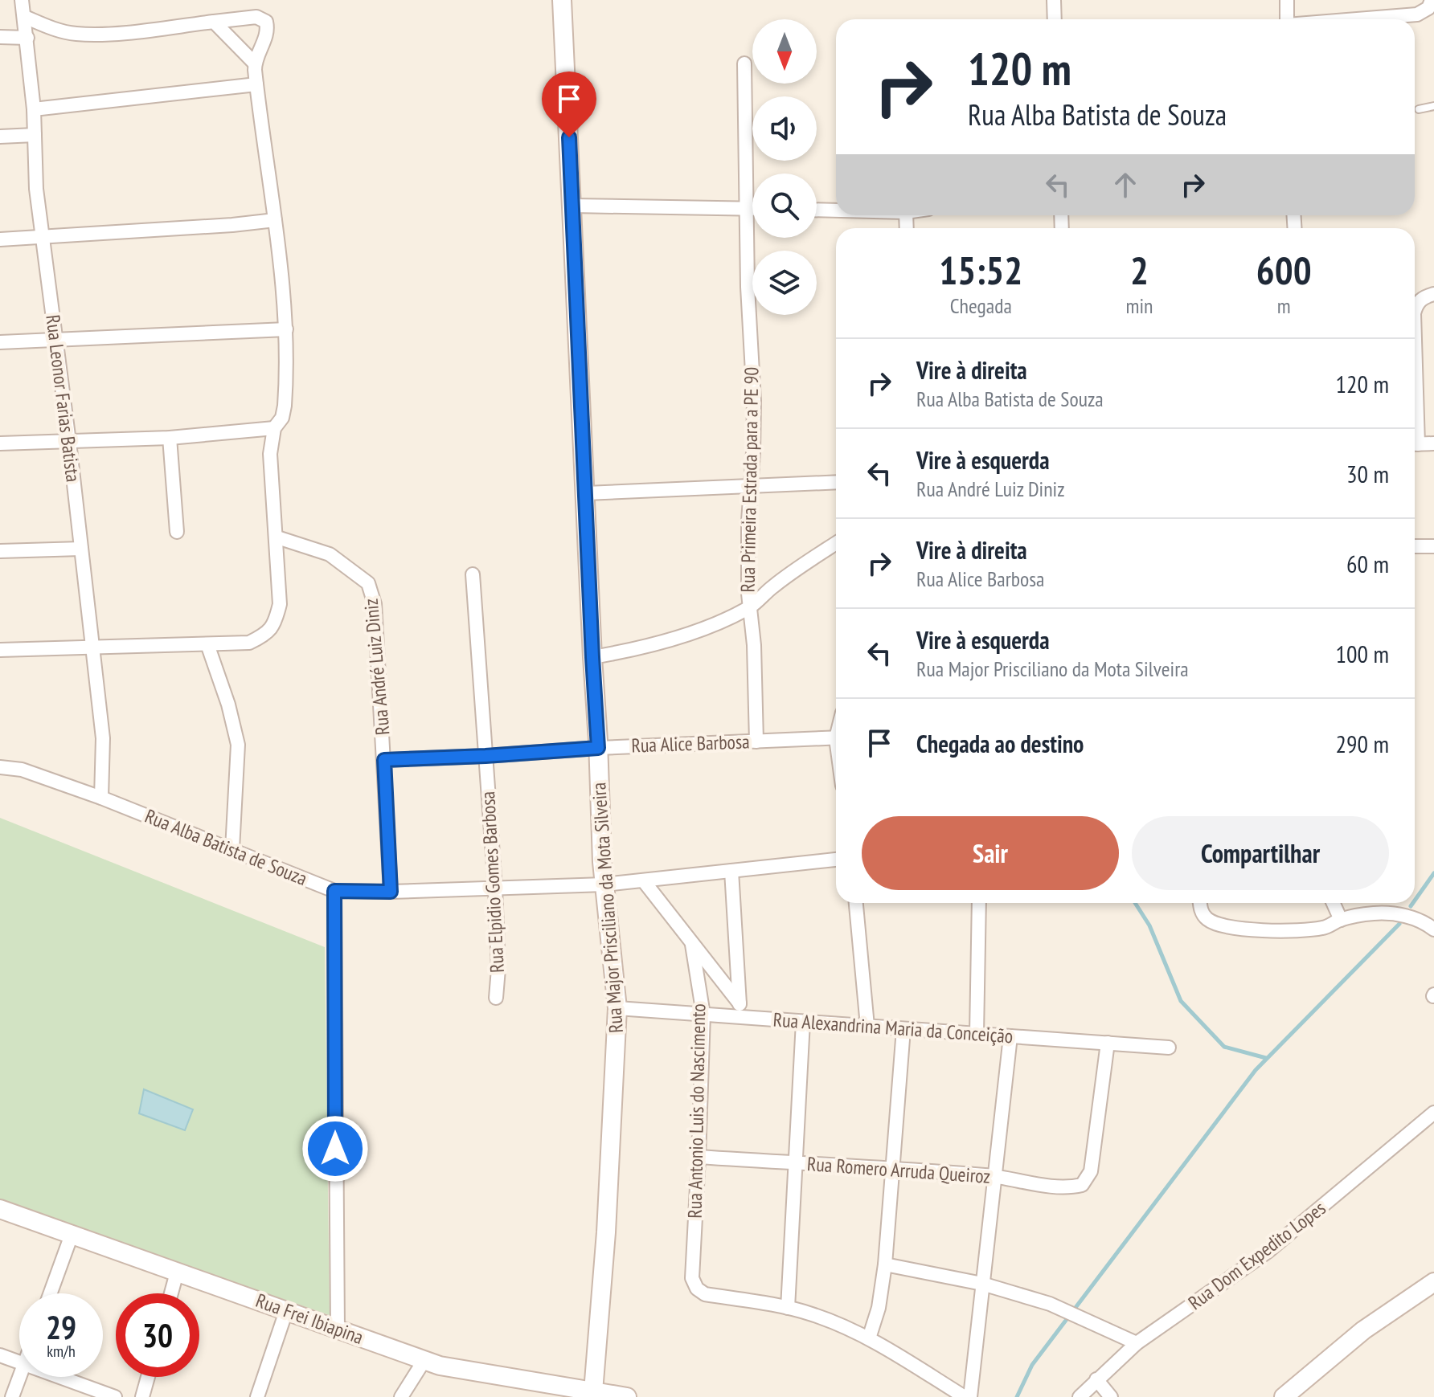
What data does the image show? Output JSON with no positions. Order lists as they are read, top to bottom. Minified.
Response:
{"streets":{"main road":["Rua Major Prisciliano da Mota Silveira","Rua Frei Ibiapina"],"street":["Rua Leonor Farias Batista","Rua Primeira Estrada para a PE 90","Rua André Luiz Diniz","Rua Alice Barbosa","Rua Alba Batista de Souza","Rua Elpidio Gomes Barbosa","Rua Alexandrina Maria da Conceição","Rua Antonio Luis do Nascimento","Rua Romero Arruda Queiroz","Rua Dom Expedito Lopes"]},"crossings":[["Rua Leonor Farias Batista","Rua Alba Batista de Souza"],["Rua Primeira Estrada para a PE 90","Rua Alice Barbosa"],["Rua André Luiz Diniz","Rua Alice Barbosa"],["Rua André Luiz Diniz","Rua Alba Batista de Souza"],["Rua Alice Barbosa","Rua Elpidio Gomes Barbosa"],["Rua Alice Barbosa","Rua Major Prisciliano da Mota Silveira"],["Rua Alba Batista de Souza","Rua Elpidio Gomes Barbosa"],["Rua Alba Batista de Souza","Rua Major Prisciliano da Mota Silveira"],["Rua Major Prisciliano da Mota Silveira","Rua Alexandrina Maria da Conceição"],["Rua Major Prisciliano da Mota Silveira","Rua Antonio Luis do Nascimento"],["Rua Major Prisciliano da Mota Silveira","Rua Frei Ibiapina"],["Rua Alexandrina Maria da Conceição","Rua Antonio Luis do Nascimento"],["Rua Alexandrina Maria da Conceição","Rua Romero Arruda Queiroz"],["Rua Antonio Luis do Nascimento","Rua Romero Arruda Queiroz"]],"north":"bottom","page":{"turn":["120 m","Rua Alba Batista de Souza"],"eta":["15:52","Chegada","2","min","600","m"],"list":[{"name":"Vire à direita","note":"Rua Alba Batista de Souza","value":"120 m"},{"name":"Vire à esquerda","note":"Rua André Luiz Diniz","value":"30 m"},{"name":"Vire à direita","note":"Rua Alice Barbosa","value":"60 m"},{"name":"Vire à esquerda","note":"Rua Major Prisciliano da Mota Silveira","value":"100 m"},{"name":"Chegada ao destino","value":"290 m"}],"buttons":["Sair","Compartilhar"],"speed":"29 km/h","limit":"30"}}
